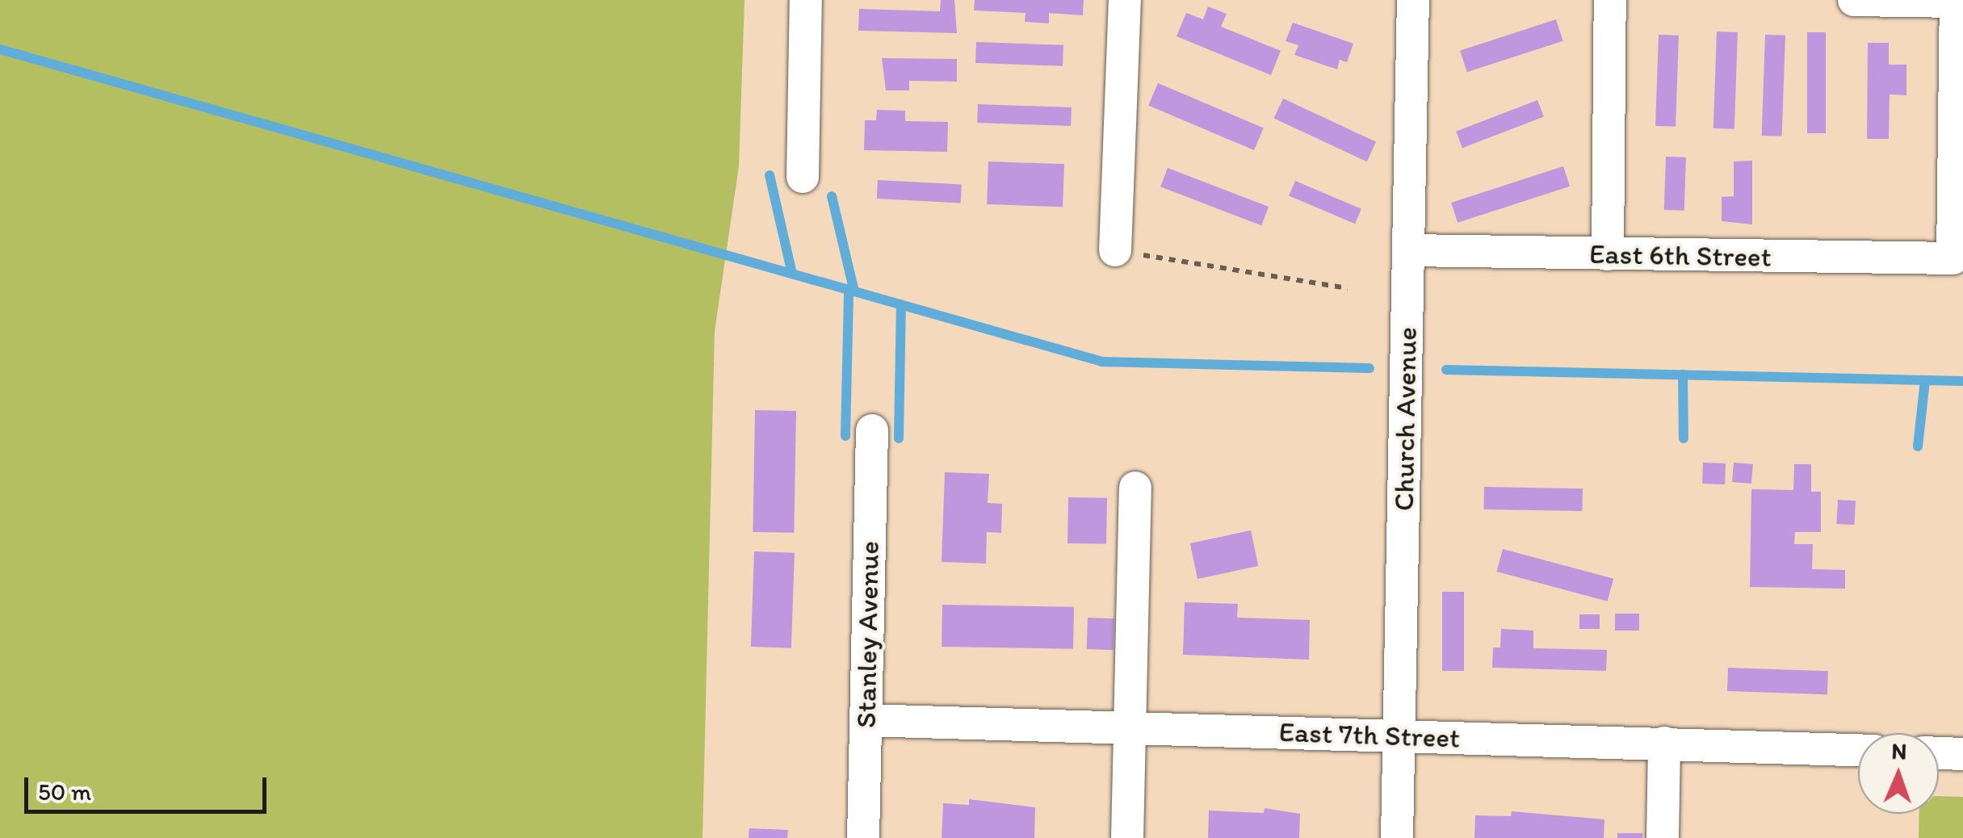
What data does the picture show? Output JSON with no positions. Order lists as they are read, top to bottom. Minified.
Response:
{"streets":{"street":["East 6th Street","Church Avenue","Stanley Avenue","East 7th Street"]},"crossings":[["East 6th Street","Church Avenue"],["Church Avenue","East 7th Street"],["Stanley Avenue","East 7th Street"]],"scale_bar":"50 m","north":"top"}
